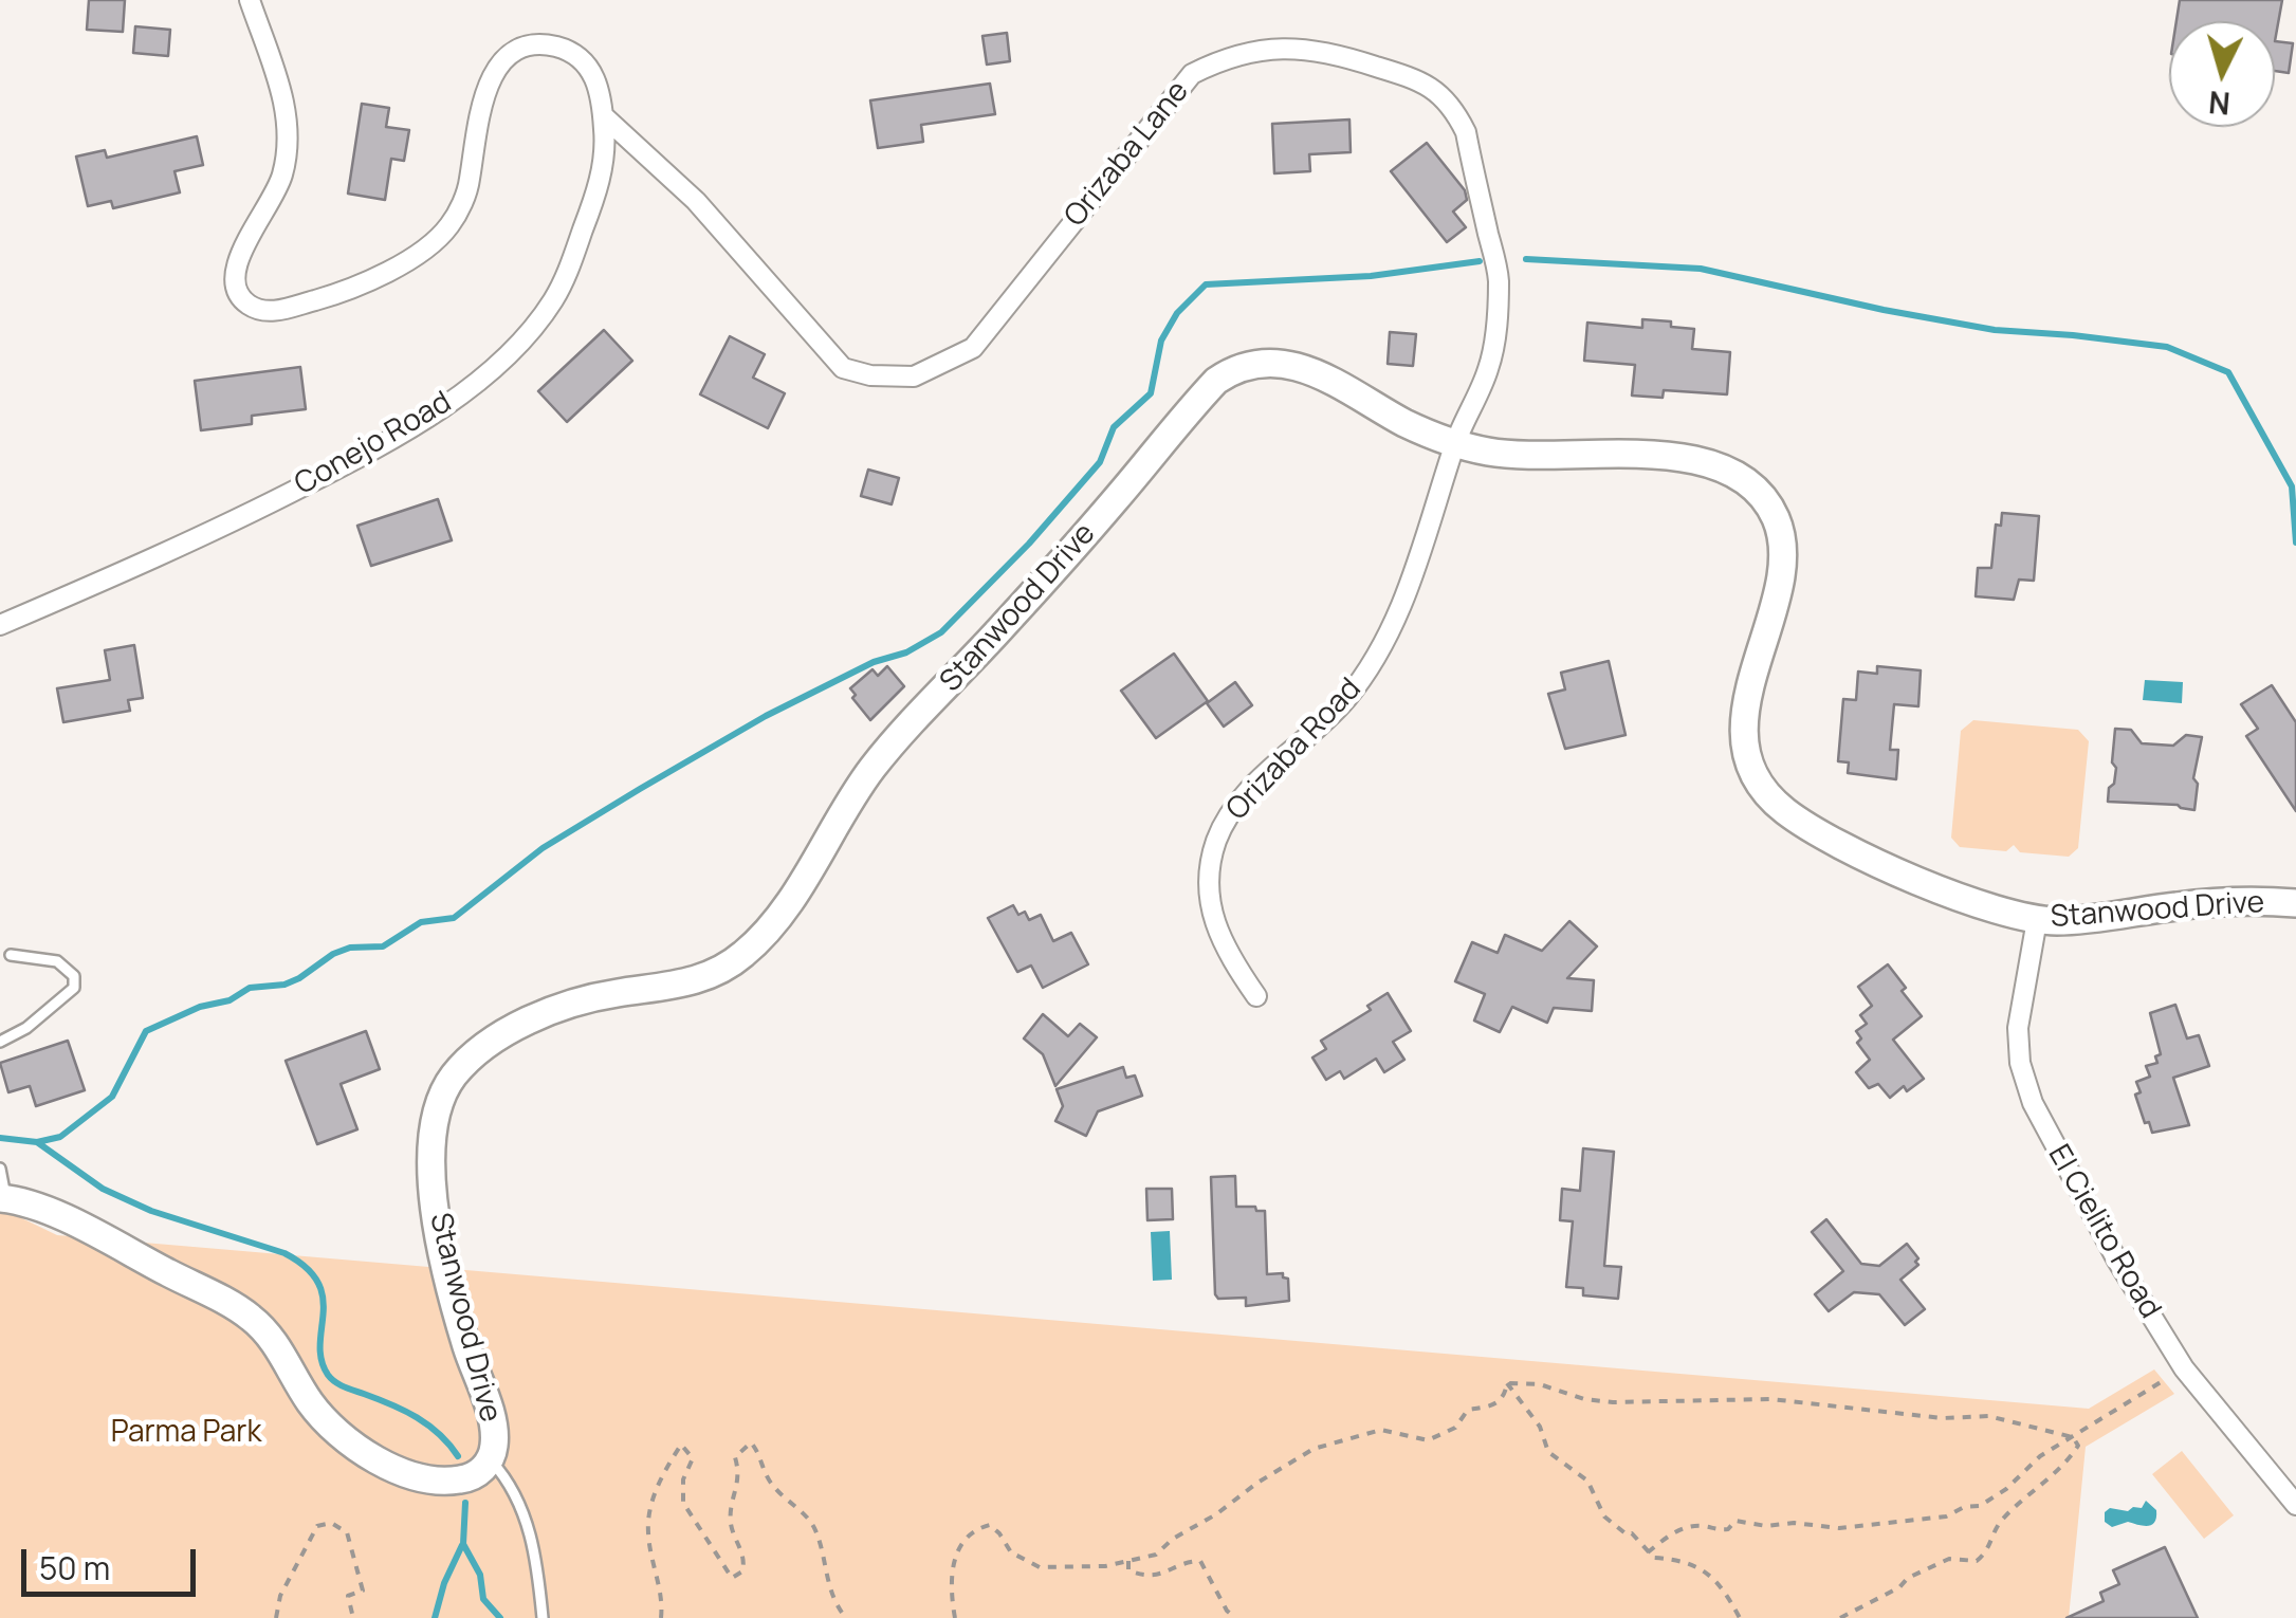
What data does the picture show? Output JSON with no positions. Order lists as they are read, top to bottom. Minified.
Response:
{"streets":{"main road":["Stanwood Drive"],"street":["Orizaba Lane","Conejo Road","Orizaba Road","El Cielito Road"]},"crossings":[["Orizaba Lane","Conejo Road"],["Orizaba Lane","Stanwood Drive"],["Orizaba Lane","Orizaba Road"],["Stanwood Drive","Orizaba Road"],["Stanwood Drive","El Cielito Road"]],"parks":["Parma Park"],"scale_bar":"50 m","north":"bottom"}
